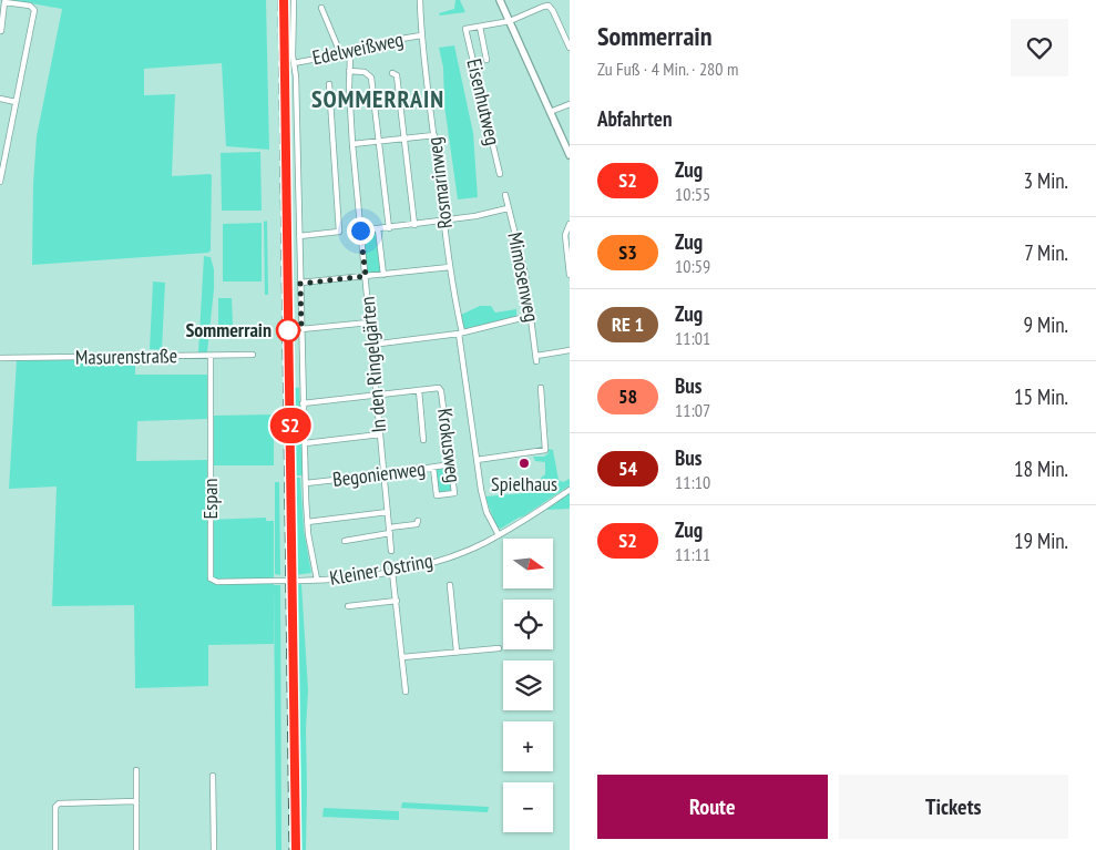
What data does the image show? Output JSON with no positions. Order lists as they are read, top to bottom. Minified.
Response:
{"streets":{"street":["Edelweißweg","Eisenhutweg","Rosmarinweg","Mimosenweg","Masurenstraße","In den Ringelgärten","Krokusweg","Begonienweg","Espan","Kleiner Ostring"]},"crossings":[["Edelweißweg","Rosmarinweg"],["Edelweißweg","In den Ringelgärten"],["Rosmarinweg","Kleiner Ostring"],["Masurenstraße","Espan"],["In den Ringelgärten","Begonienweg"],["Krokusweg","Begonienweg"],["Espan","Kleiner Ostring"]],"districts":["SOMMERRAIN"],"places":["Sommerrain","Spielhaus"],"north":"right","page":{"on_map":"S2","heading":[["Sommerrain","Zu Fuß · 4 Min. · 280 m"],"Abfahrten"],"list":[{"mark":"S2","name":"Zug","note":"10:55","value":"3 Min."},{"mark":"S3","name":"Zug","note":"10:59","value":"7 Min."},{"mark":"RE 1","name":"Zug","note":"11:01","value":"9 Min."},{"mark":"58","name":"Bus","note":"11:07","value":"15 Min."},{"mark":"54","name":"Bus","note":"11:10","value":"18 Min."},{"mark":"S2","name":"Zug","note":"11:11","value":"19 Min."}],"map_buttons":["+","−"],"buttons":["Route","Tickets"]}}
